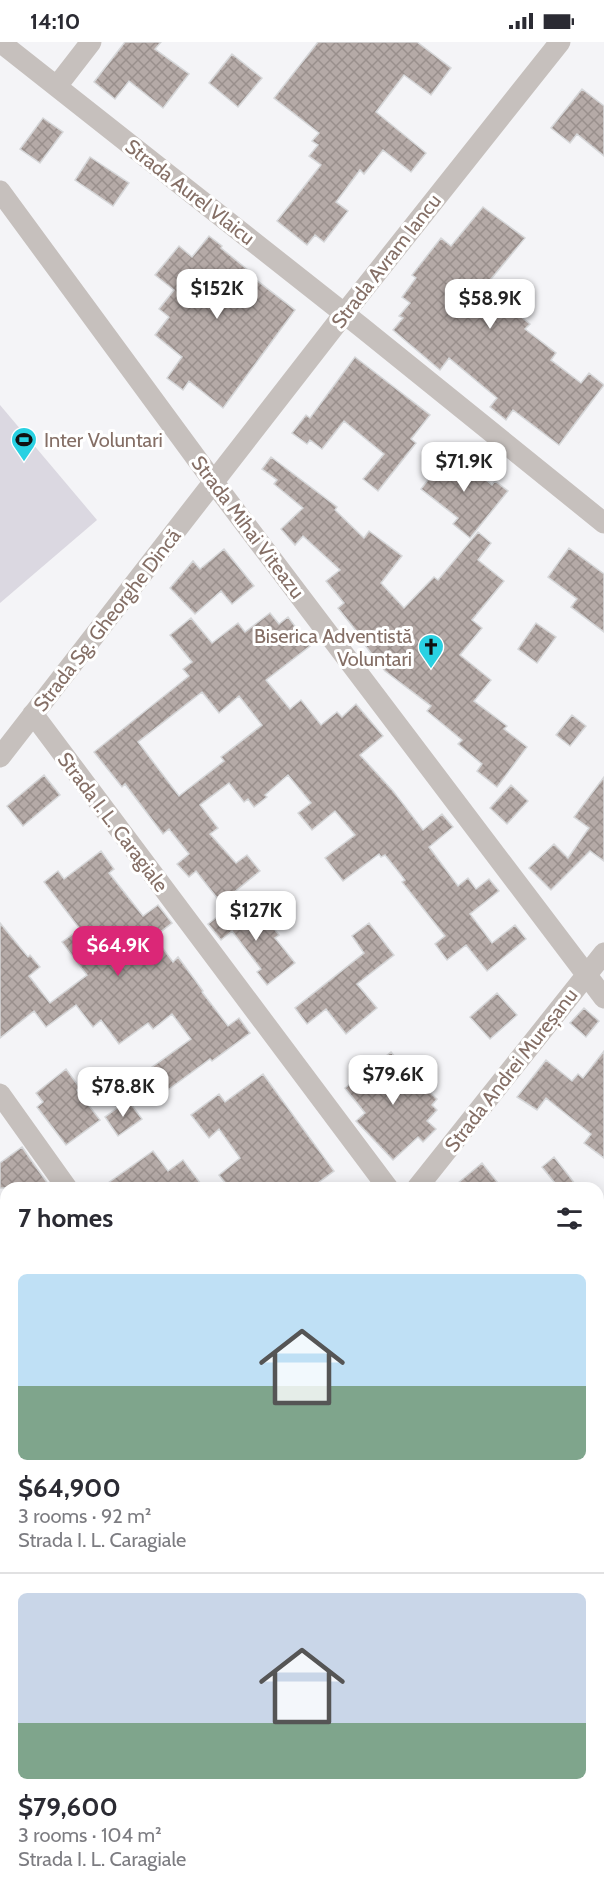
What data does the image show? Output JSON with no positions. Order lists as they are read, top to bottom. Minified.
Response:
{"streets":{"street":["Strada Aurel Vlaicu","Strada Avram Iancu","Strada Mihai Viteazu","Strada Sg. Gheorghe Dincă","Strada I. L. Caragiale","Strada Andrei Mureșanu"]},"crossings":[["Strada Aurel Vlaicu","Strada Avram Iancu"],["Strada Avram Iancu","Strada Mihai Viteazu"],["Strada Avram Iancu","Strada Sg. Gheorghe Dincă"],["Strada Mihai Viteazu","Strada Sg. Gheorghe Dincă"],["Strada Mihai Viteazu","Strada Andrei Mureșanu"],["Strada Sg. Gheorghe Dincă","Strada I. L. Caragiale"]],"places":{"sports":["Inter Voluntari"],"church":["Biserica Adventistă Voluntari"]},"page":{"status":"14:10","price":["$152K","$58.9K","$71.9K","$127K","$64.9K","$79.6K","$78.8K"],"heading":"7 homes","list":[{"name":"$64,900","note":"3 rooms · 92 m² · Strada I. L. Caragiale"},{"name":"$79,600","note":"3 rooms · 104 m² · Strada I. L. Caragiale"}]}}
